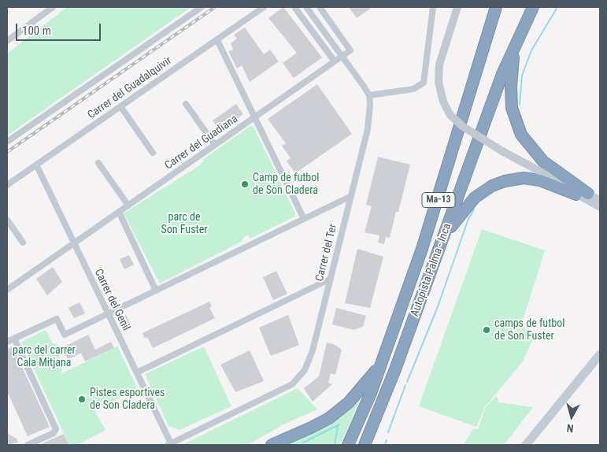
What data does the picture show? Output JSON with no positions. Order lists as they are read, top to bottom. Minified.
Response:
{"streets":{"highway":["Ma-13","Autopista Palma - Inca"],"street":["Carrer del Guadalquivir","Carrer del Guadiana","Carrer del Ter","Carrer del Genil"]},"crossings":[["Carrer del Guadalquivir","Carrer del Genil"],["Carrer del Guadiana","Carrer del Genil"],["Carrer del Ter","Carrer del Genil"]],"parks":["parc de Son Fuster","parc del carrer Cala Mitjana"],"places":["Camp de futbol de Son Cladera","camps de futbol de Son Fuster","Pistes esportives de Son Cladera"],"scale_bar":"100 m","north":"bottom"}
